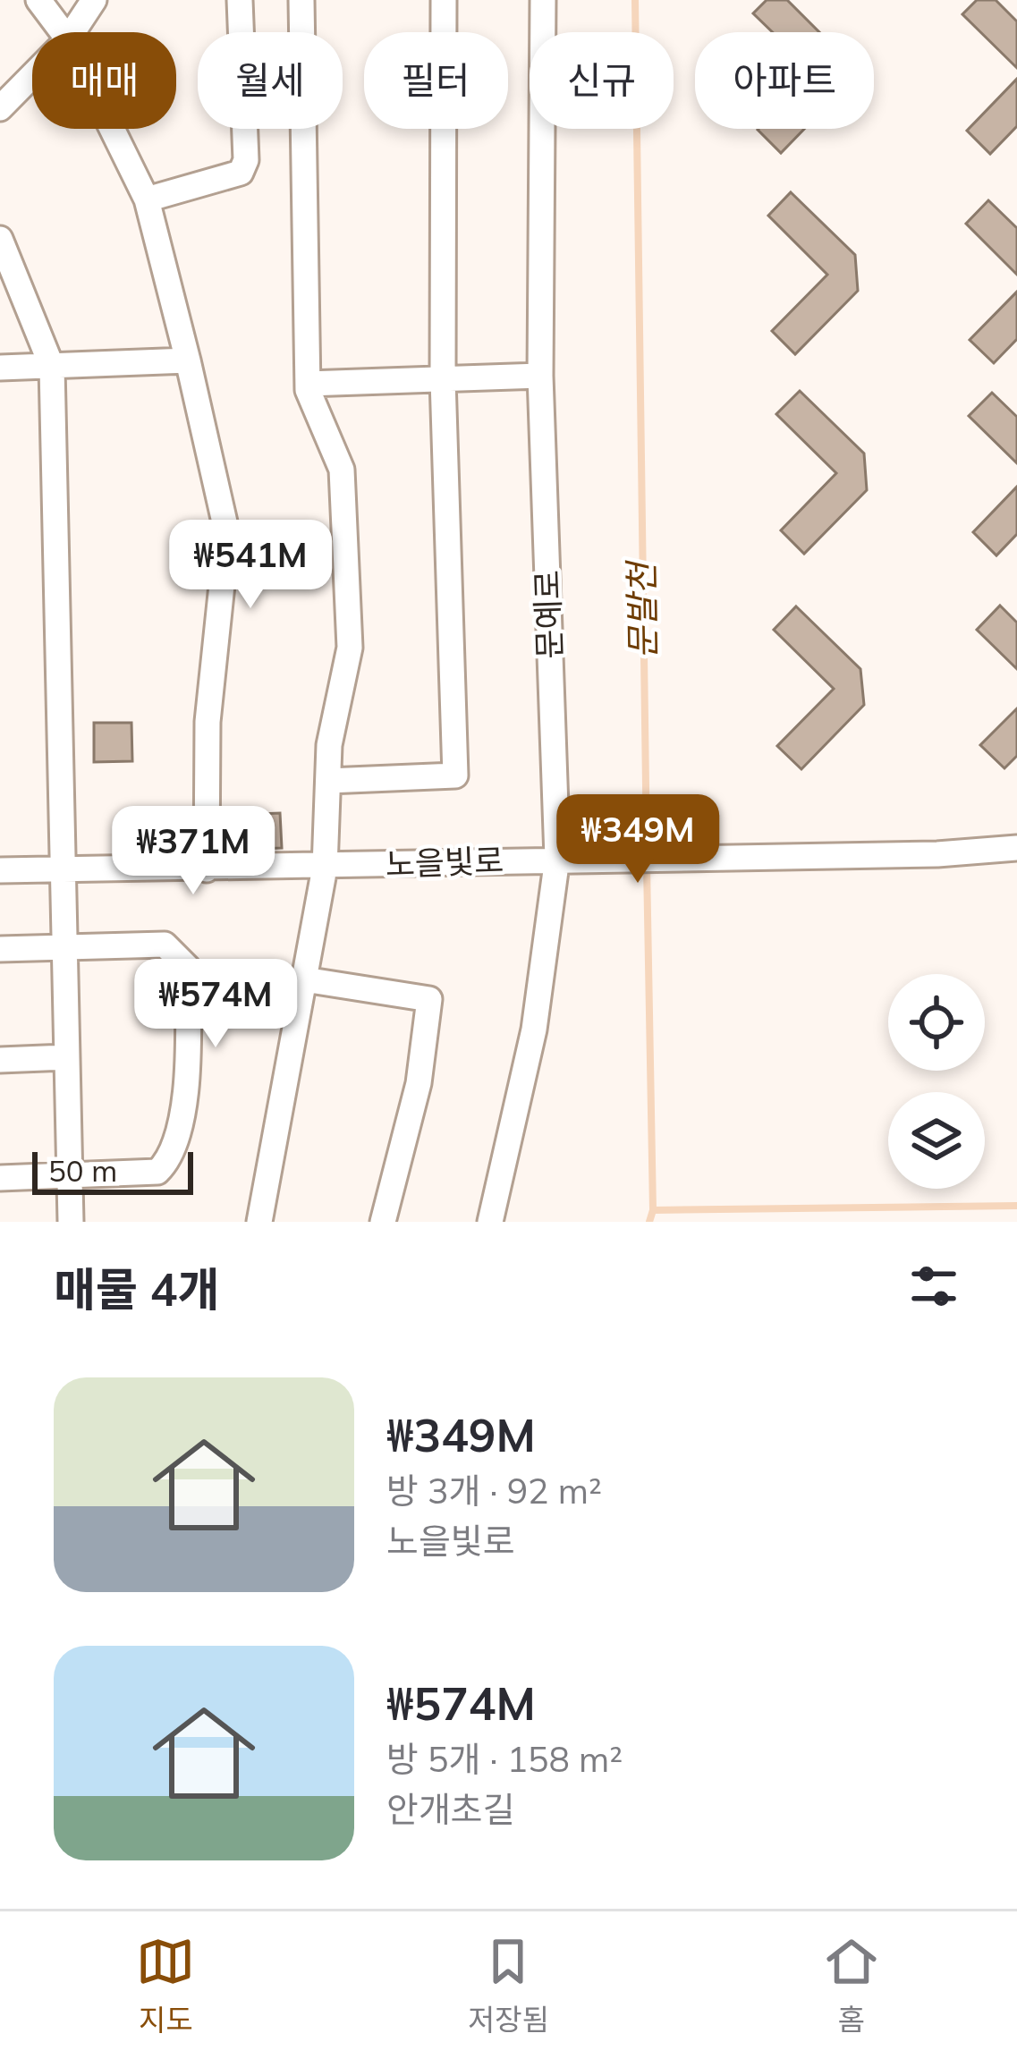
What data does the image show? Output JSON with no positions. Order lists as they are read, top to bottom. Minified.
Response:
{"streets":{"street":["문예로","노을빛로"]},"crossings":[["문예로","노을빛로"]],"water":["문발천"],"scale_bar":"50 m","page":{"chip":["매매","월세","필터","신규","아파트"],"price":["₩541M","₩349M","₩371M","₩574M"],"scale":"50 m","heading":"매물 4개","list":[{"name":"₩349M","note":"방 3개 · 92 m² · 노을빛로"},{"name":"₩574M","note":"방 5개 · 158 m² · 안개초길"}],"tabs":["지도","저장됨","홈"]}}
